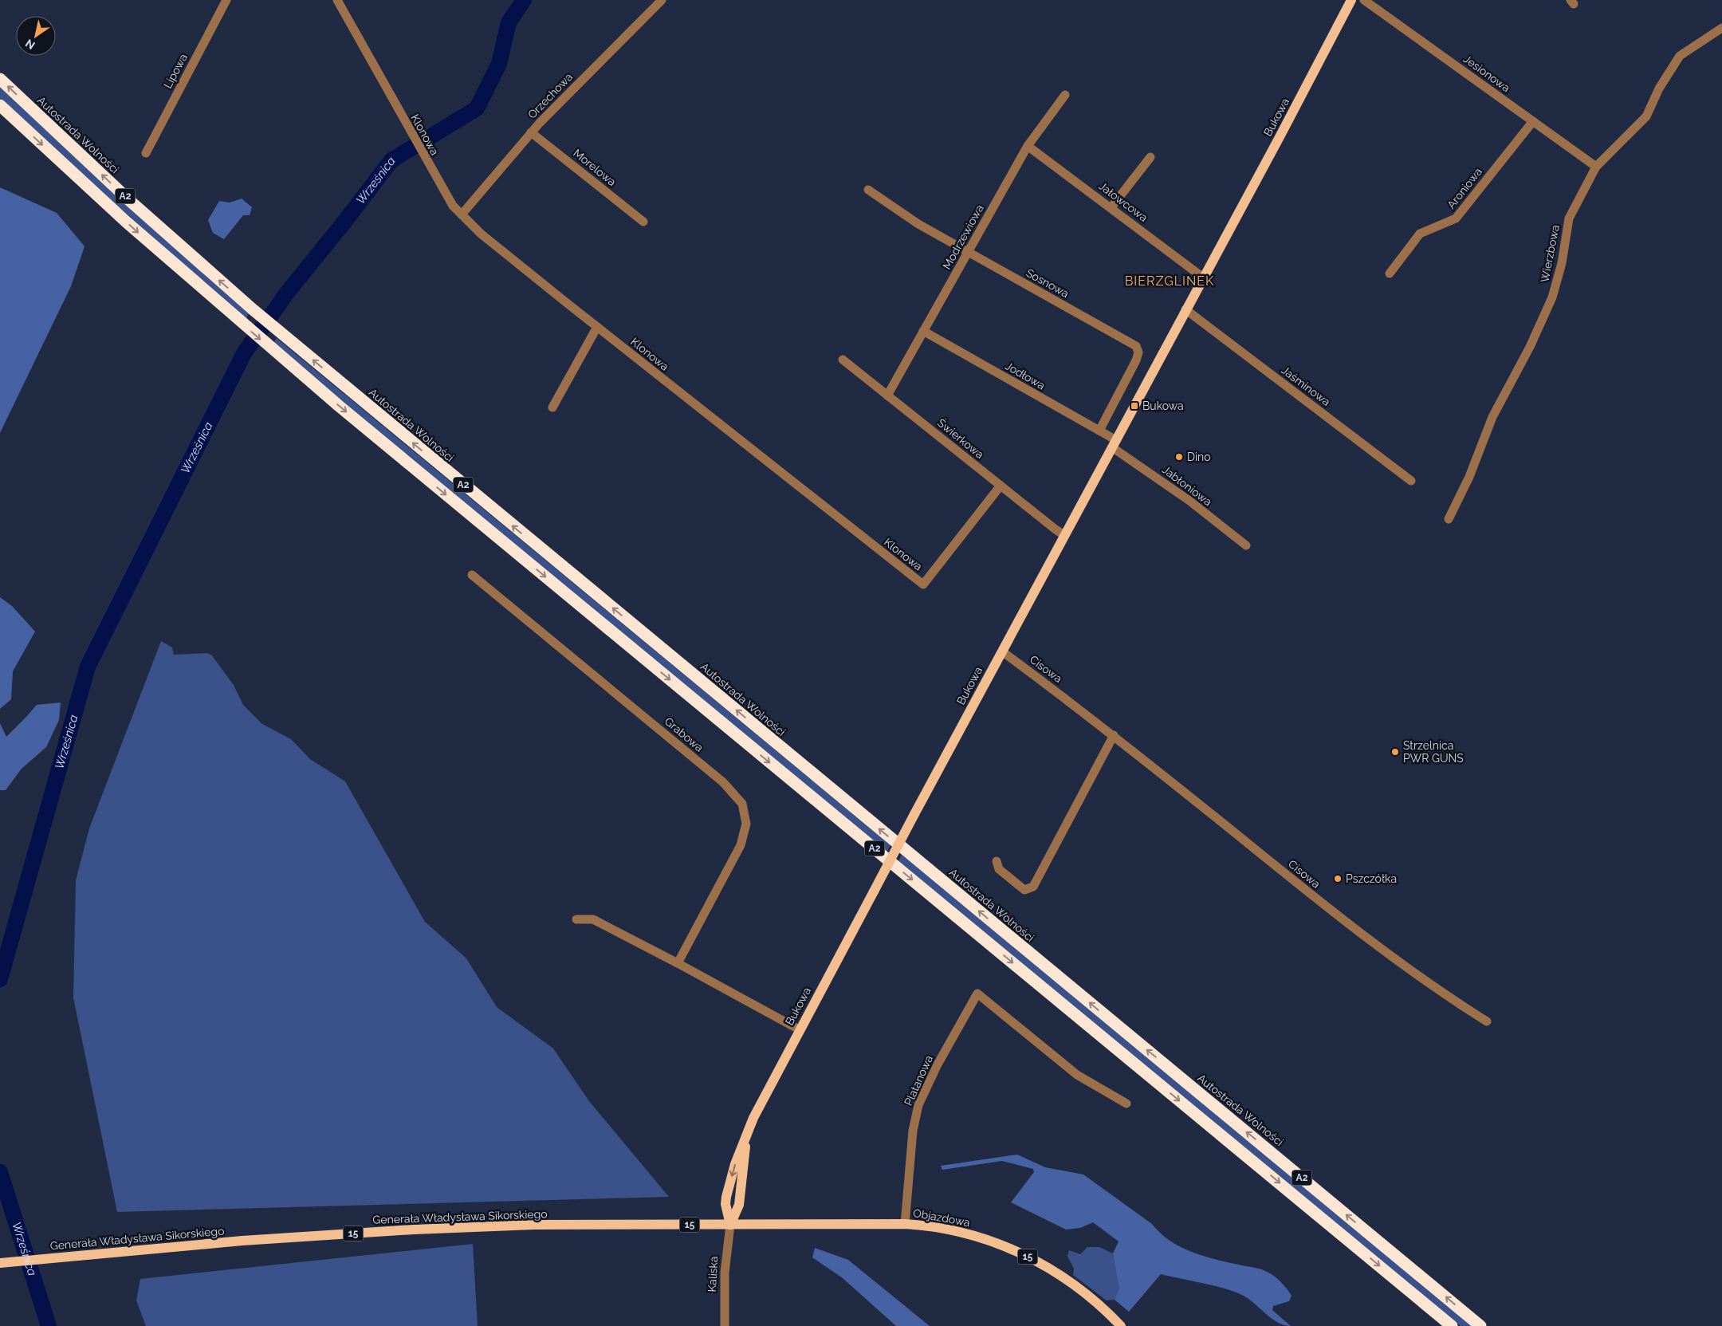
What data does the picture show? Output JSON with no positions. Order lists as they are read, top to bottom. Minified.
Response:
{"streets":{"highway":["Autostrada Wolności","A2"],"main road":["Bukowa","Generała Władysława Sikorskiego","Objazdowa","15"],"street":["Lipowa","Jesionowa","Orzechowa","Klonowa","Morelowa","Aroniowa","Jałowcowa","Modrzewiowa","Wierzbowa","Sosnowa","Jodłowa","Jaśminowa","Świerkowa","Jabłoniowa","Cisowa","Grabowa","Platanowa","Kaliska"]},"crossings":[["Jesionowa","Aroniowa"],["Jesionowa","Wierzbowa"],["Orzechowa","Klonowa"],["Orzechowa","Morelowa"],["Bukowa","Jałowcowa"],["Bukowa","Jodłowa"],["Bukowa","Jaśminowa"],["Bukowa","Świerkowa"],["Bukowa","Jabłoniowa"],["Bukowa","Cisowa"],["Bukowa","Generała Władysława Sikorskiego"],["Bukowa","Objazdowa"],["Bukowa","Kaliska"],["Klonowa","Świerkowa"],["Jałowcowa","Modrzewiowa"],["Modrzewiowa","Sosnowa"],["Modrzewiowa","Jodłowa"],["Modrzewiowa","Świerkowa"],["Sosnowa","Jodłowa"],["Jodłowa","Jabłoniowa"],["Platanowa","Objazdowa"],["Generała Władysława Sikorskiego","Objazdowa"],["Generała Władysława Sikorskiego","Kaliska"],["Objazdowa","Kaliska"]],"districts":["BIERZGLINEK"],"water":["Wrześnica"],"places":{"transit":["Bukowa"],"other":["Dino","Strzelnica PWR GUNS","Pszczółka"]},"north":"bottom left"}
